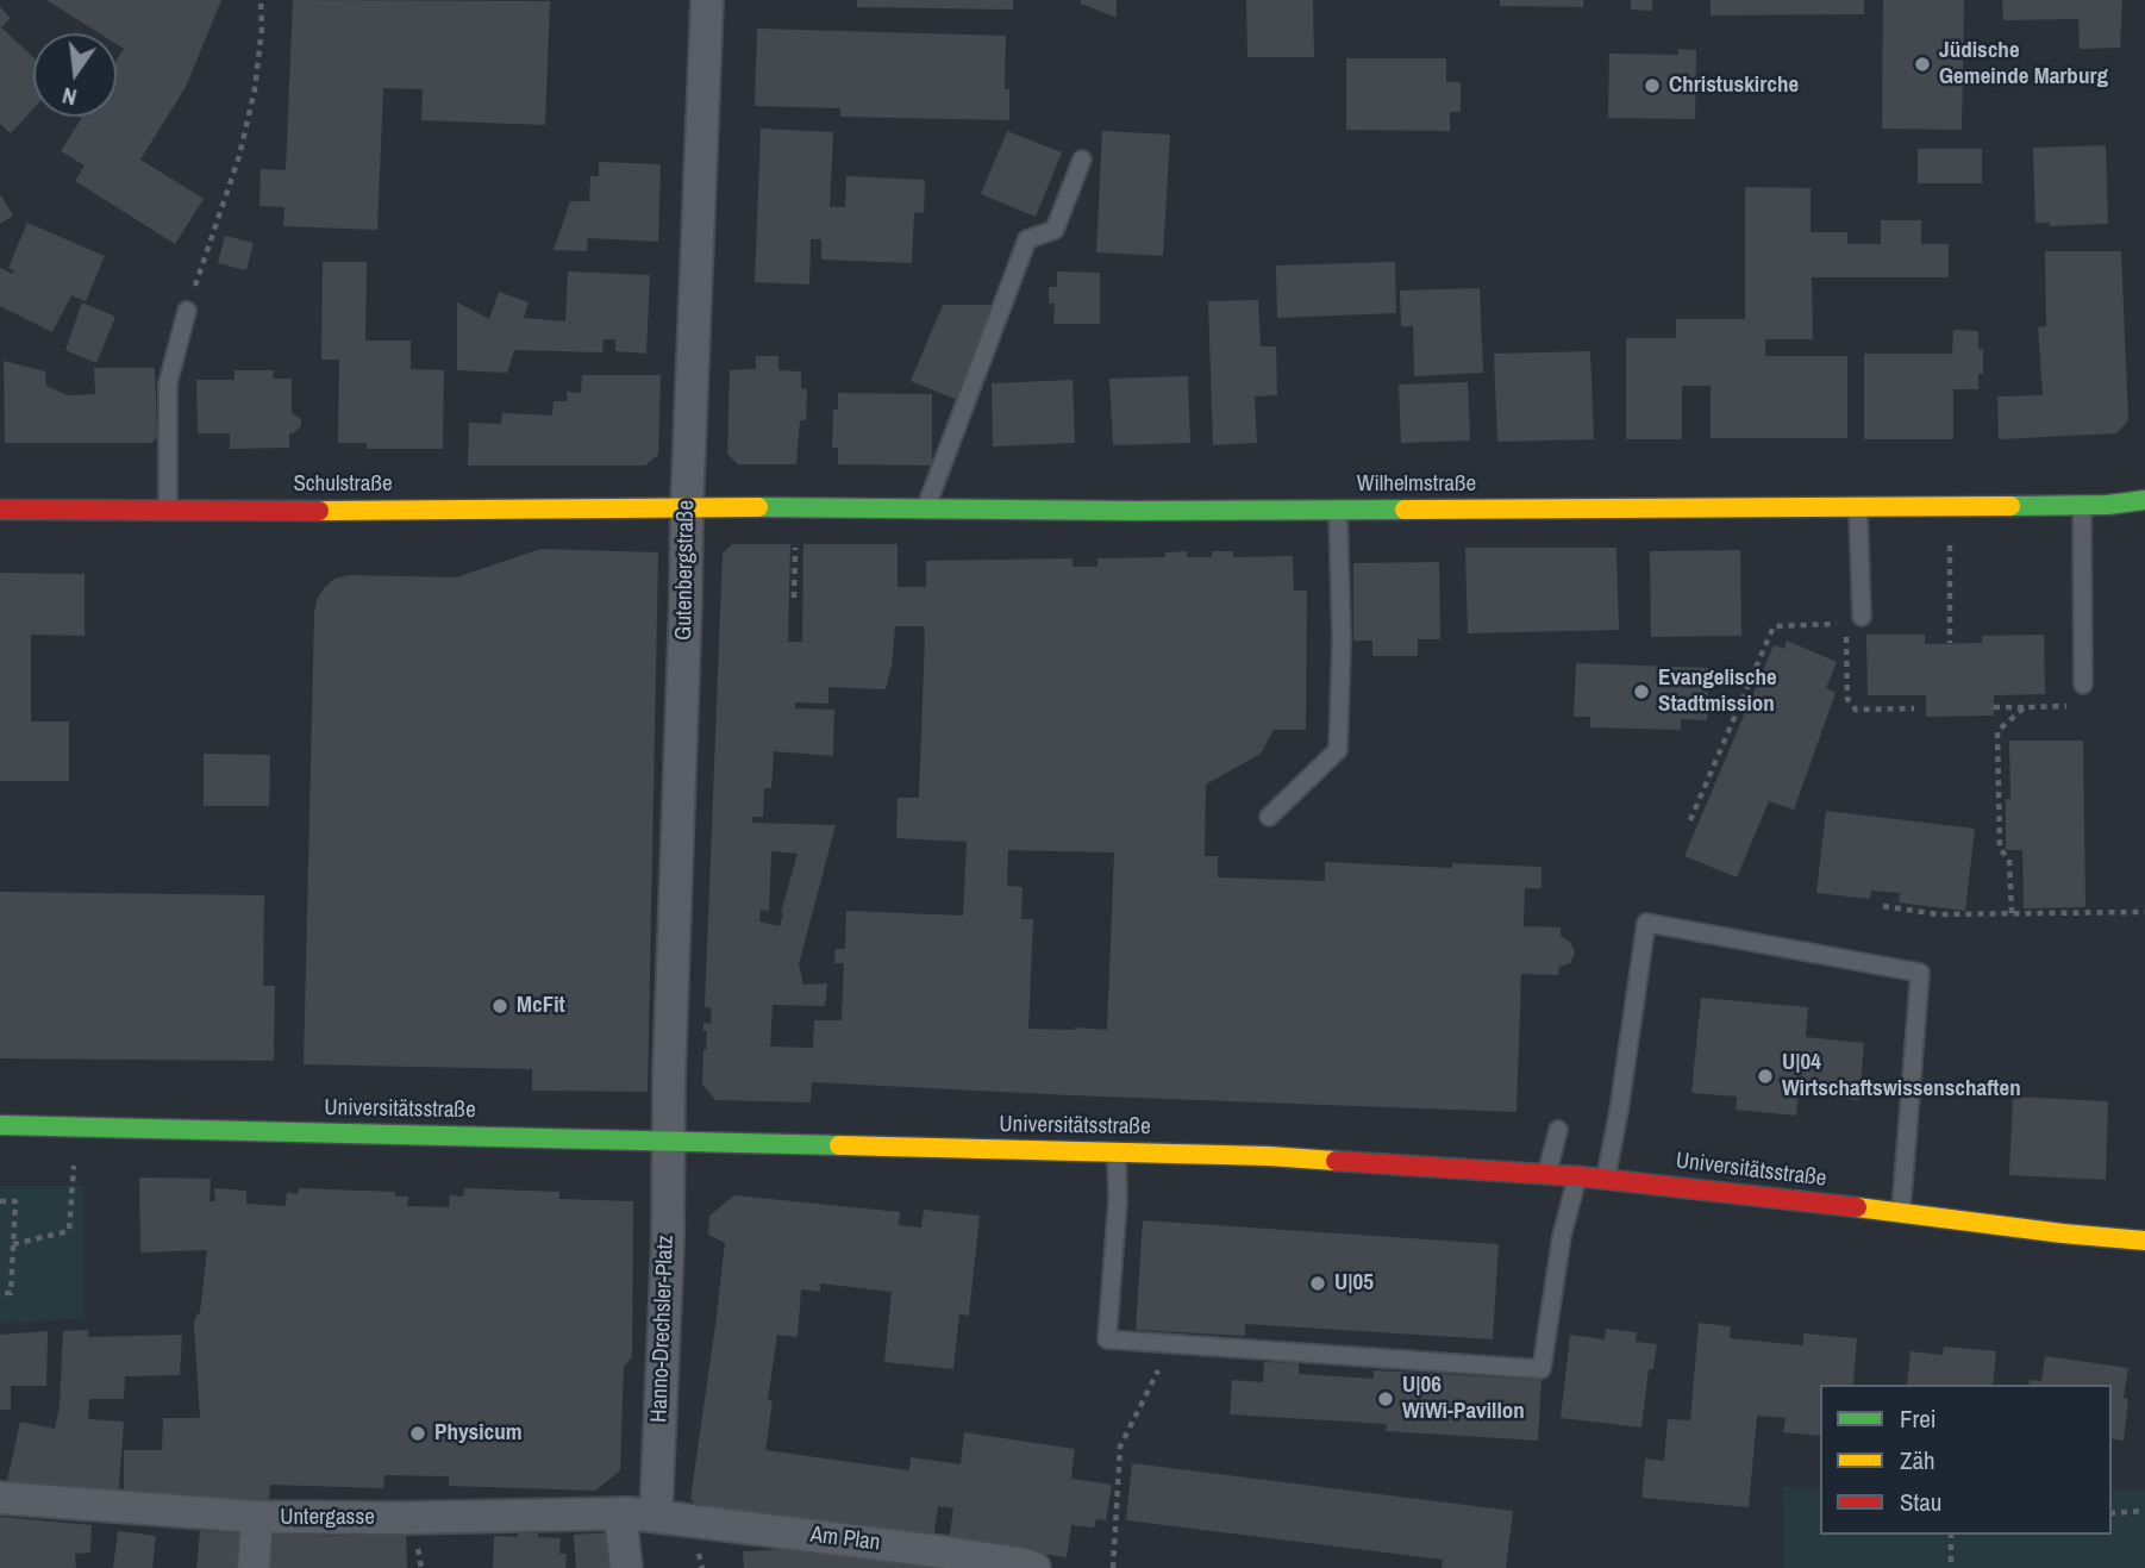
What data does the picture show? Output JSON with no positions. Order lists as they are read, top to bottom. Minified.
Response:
{"streets":{"main road":["Schulstraße","Wilhelmstraße","Universitätsstraße"],"street":["Gutenbergstraße","Hanno-Drechsler-Platz","Untergasse","Am Plan"]},"crossings":[["Schulstraße","Wilhelmstraße"],["Schulstraße","Gutenbergstraße"],["Wilhelmstraße","Gutenbergstraße"],["Gutenbergstraße","Universitätsstraße"],["Gutenbergstraße","Hanno-Drechsler-Platz"],["Universitätsstraße","Hanno-Drechsler-Platz"],["Hanno-Drechsler-Platz","Untergasse"],["Hanno-Drechsler-Platz","Am Plan"],["Untergasse","Am Plan"]],"places":["Jüdische Gemeinde Marburg","Christuskirche","Evangelische Stadtmission","McFit","U|04 Wirtschaftswissenschaften","U|05","U|06 WiWi-Pavillon","Physicum"],"legend":["Frei","Zäh","Stau"],"north":"bottom"}
